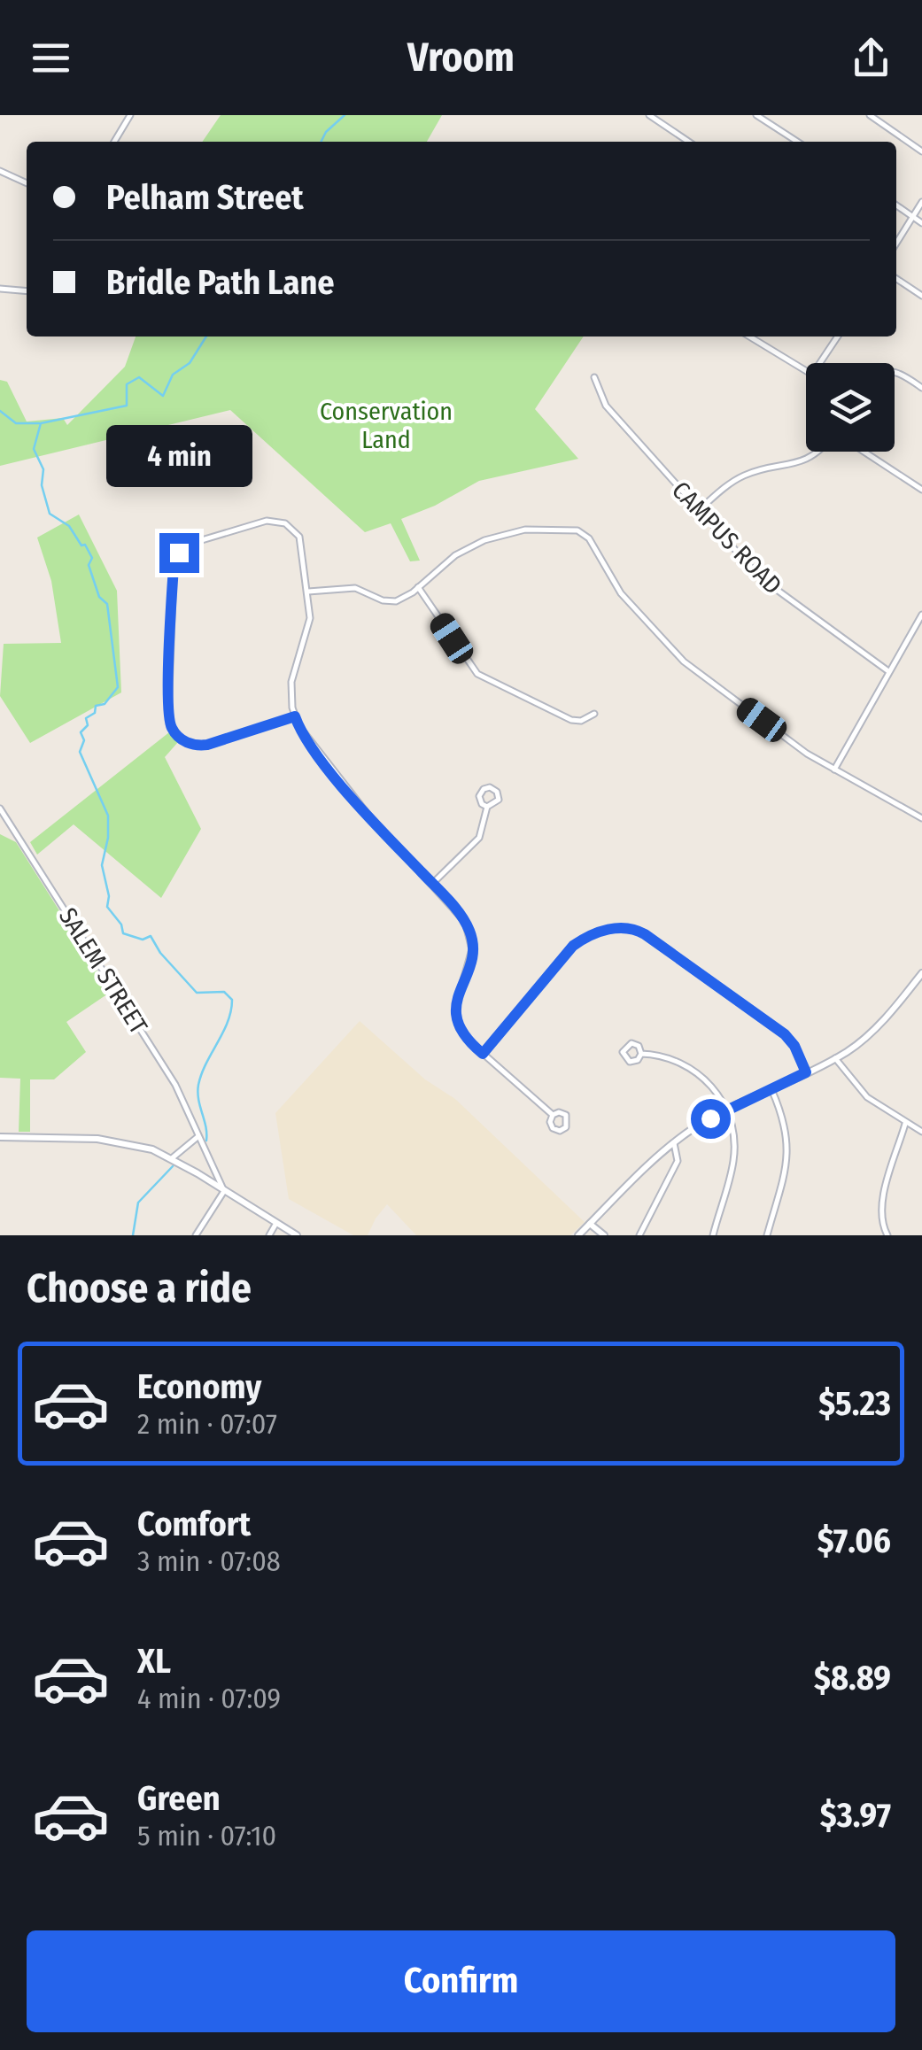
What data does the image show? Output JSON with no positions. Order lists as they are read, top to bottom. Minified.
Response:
{"streets":{"street":["CAMPUS ROAD","SALEM STREET"]},"parks":["Conservation Land"],"page":{"header":"Vroom","banner":["Pelham Street","Bridle Path Lane"],"bubble":"4 min","heading":"Choose a ride","list":[{"name":"Economy","note":"2 min · 07:07","value":"$5.23"},{"name":"Comfort","note":"3 min · 07:08","value":"$7.06"},{"name":"XL","note":"4 min · 07:09","value":"$8.89"},{"name":"Green","note":"5 min · 07:10","value":"$3.97"}],"buttons":"Confirm"}}
